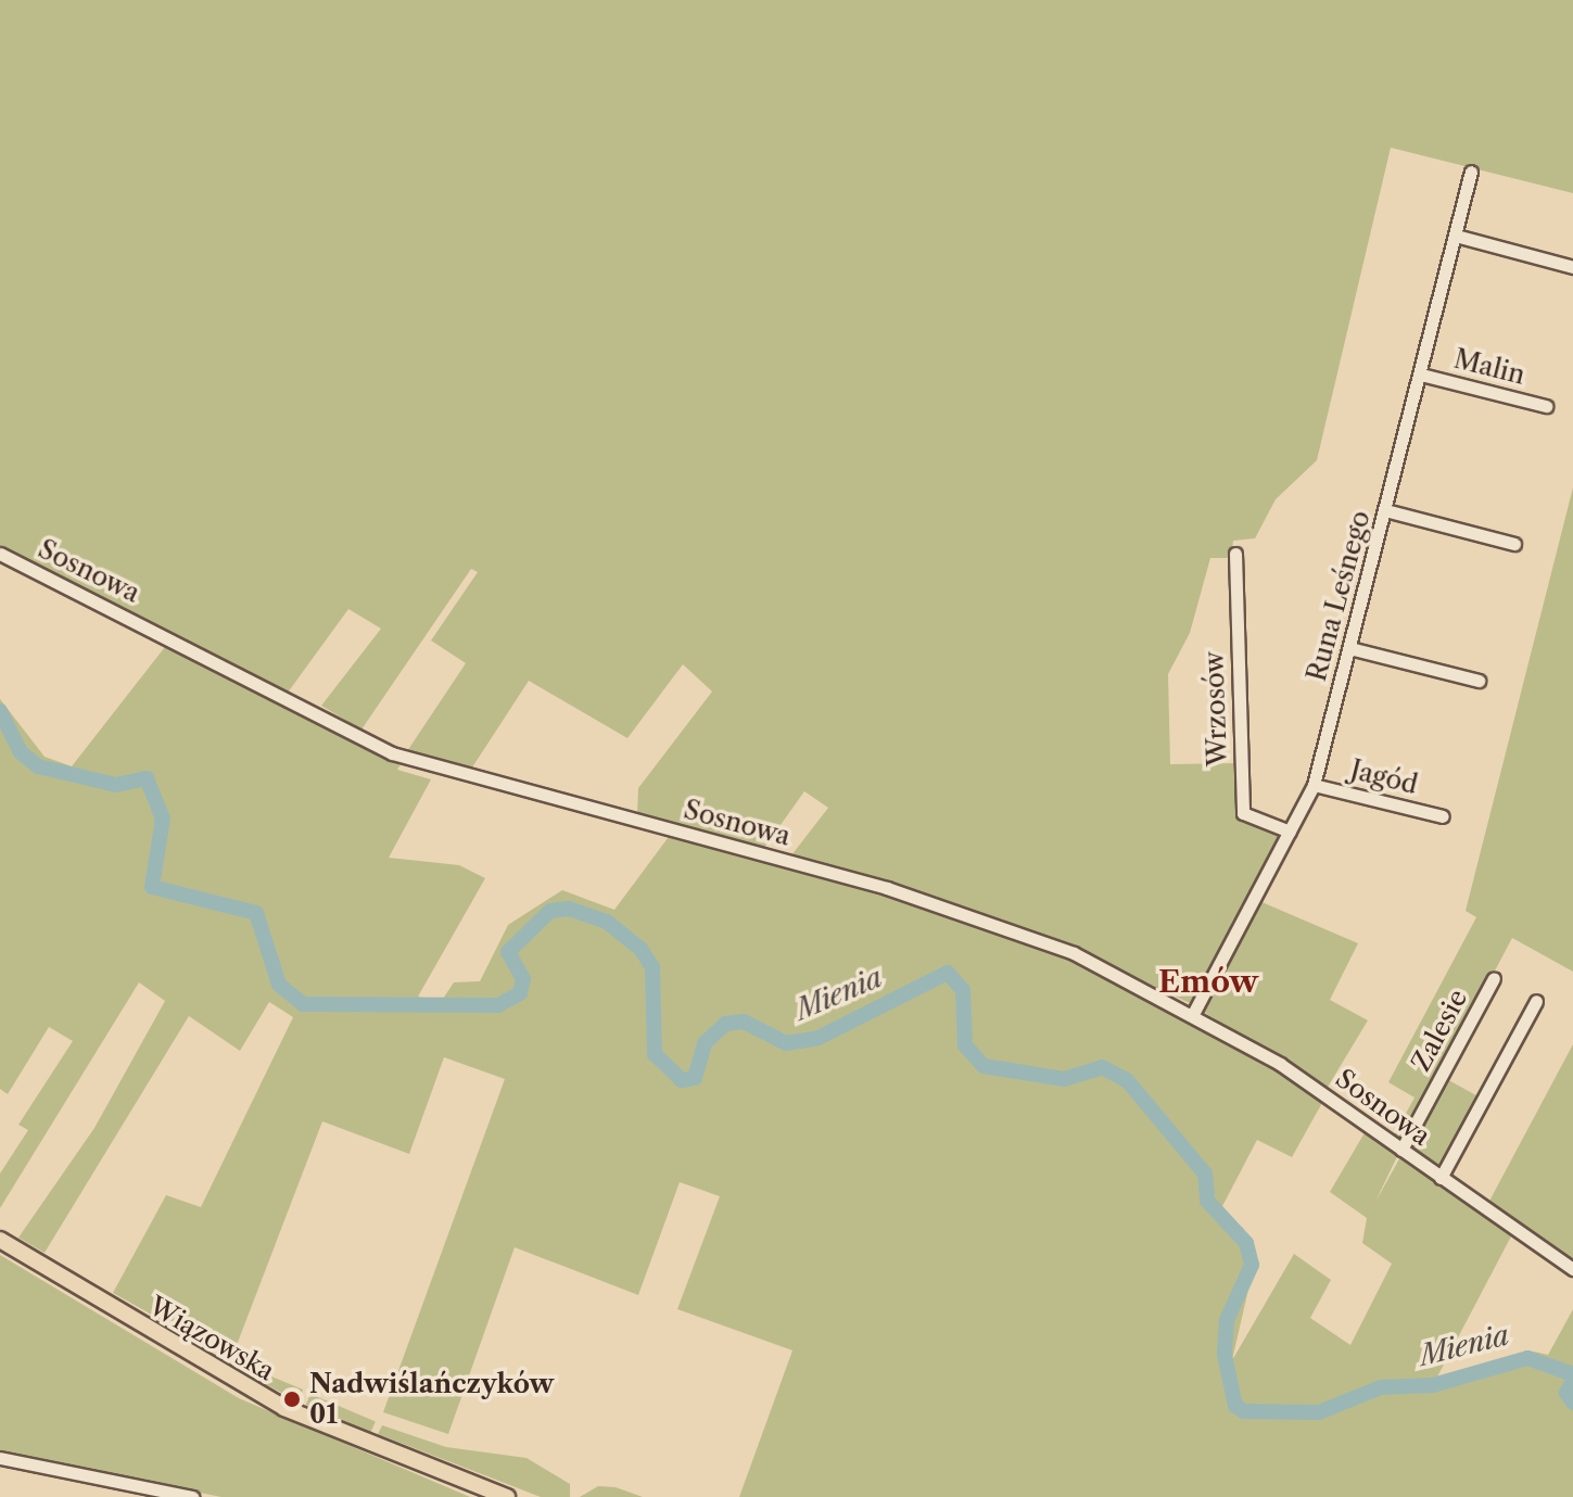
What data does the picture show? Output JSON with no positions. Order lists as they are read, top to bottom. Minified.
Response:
{"streets":{"main road":["Wiązowska"],"street":["Malin","Sosnowa","Runa Leśnego","Wrzosów","Jagód","Zalesie"]},"crossings":[["Malin","Runa Leśnego"],["Sosnowa","Runa Leśnego"],["Sosnowa","Zalesie"],["Runa Leśnego","Wrzosów"],["Runa Leśnego","Jagód"]],"districts":["Emów"],"water":["Mienia"],"places":["Nadwiślańczyków 01"]}
